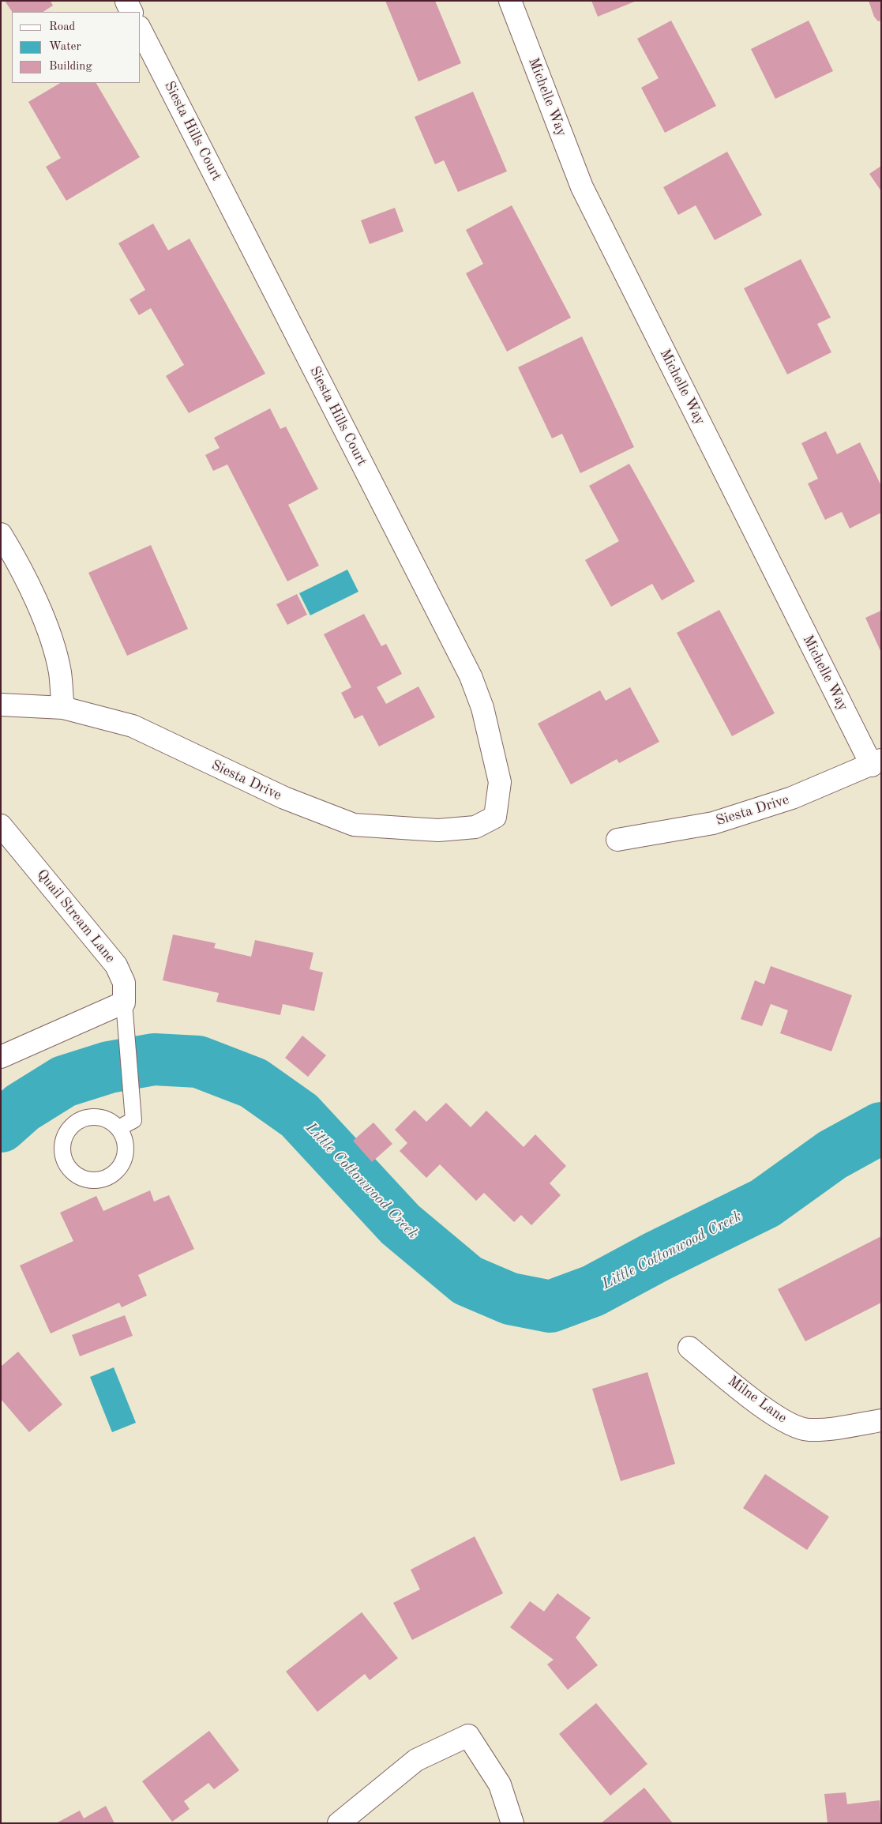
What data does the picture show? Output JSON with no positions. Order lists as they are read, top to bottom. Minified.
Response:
{"streets":{"street":["Michelle Way","Siesta Hills Court","Siesta Drive","Quail Stream Lane","Milne Lane"]},"crossings":[["Michelle Way","Siesta Drive"],["Siesta Hills Court","Siesta Drive"]],"water":["Little Cottonwood Creek"],"legend":["Road","Water","Building"]}
